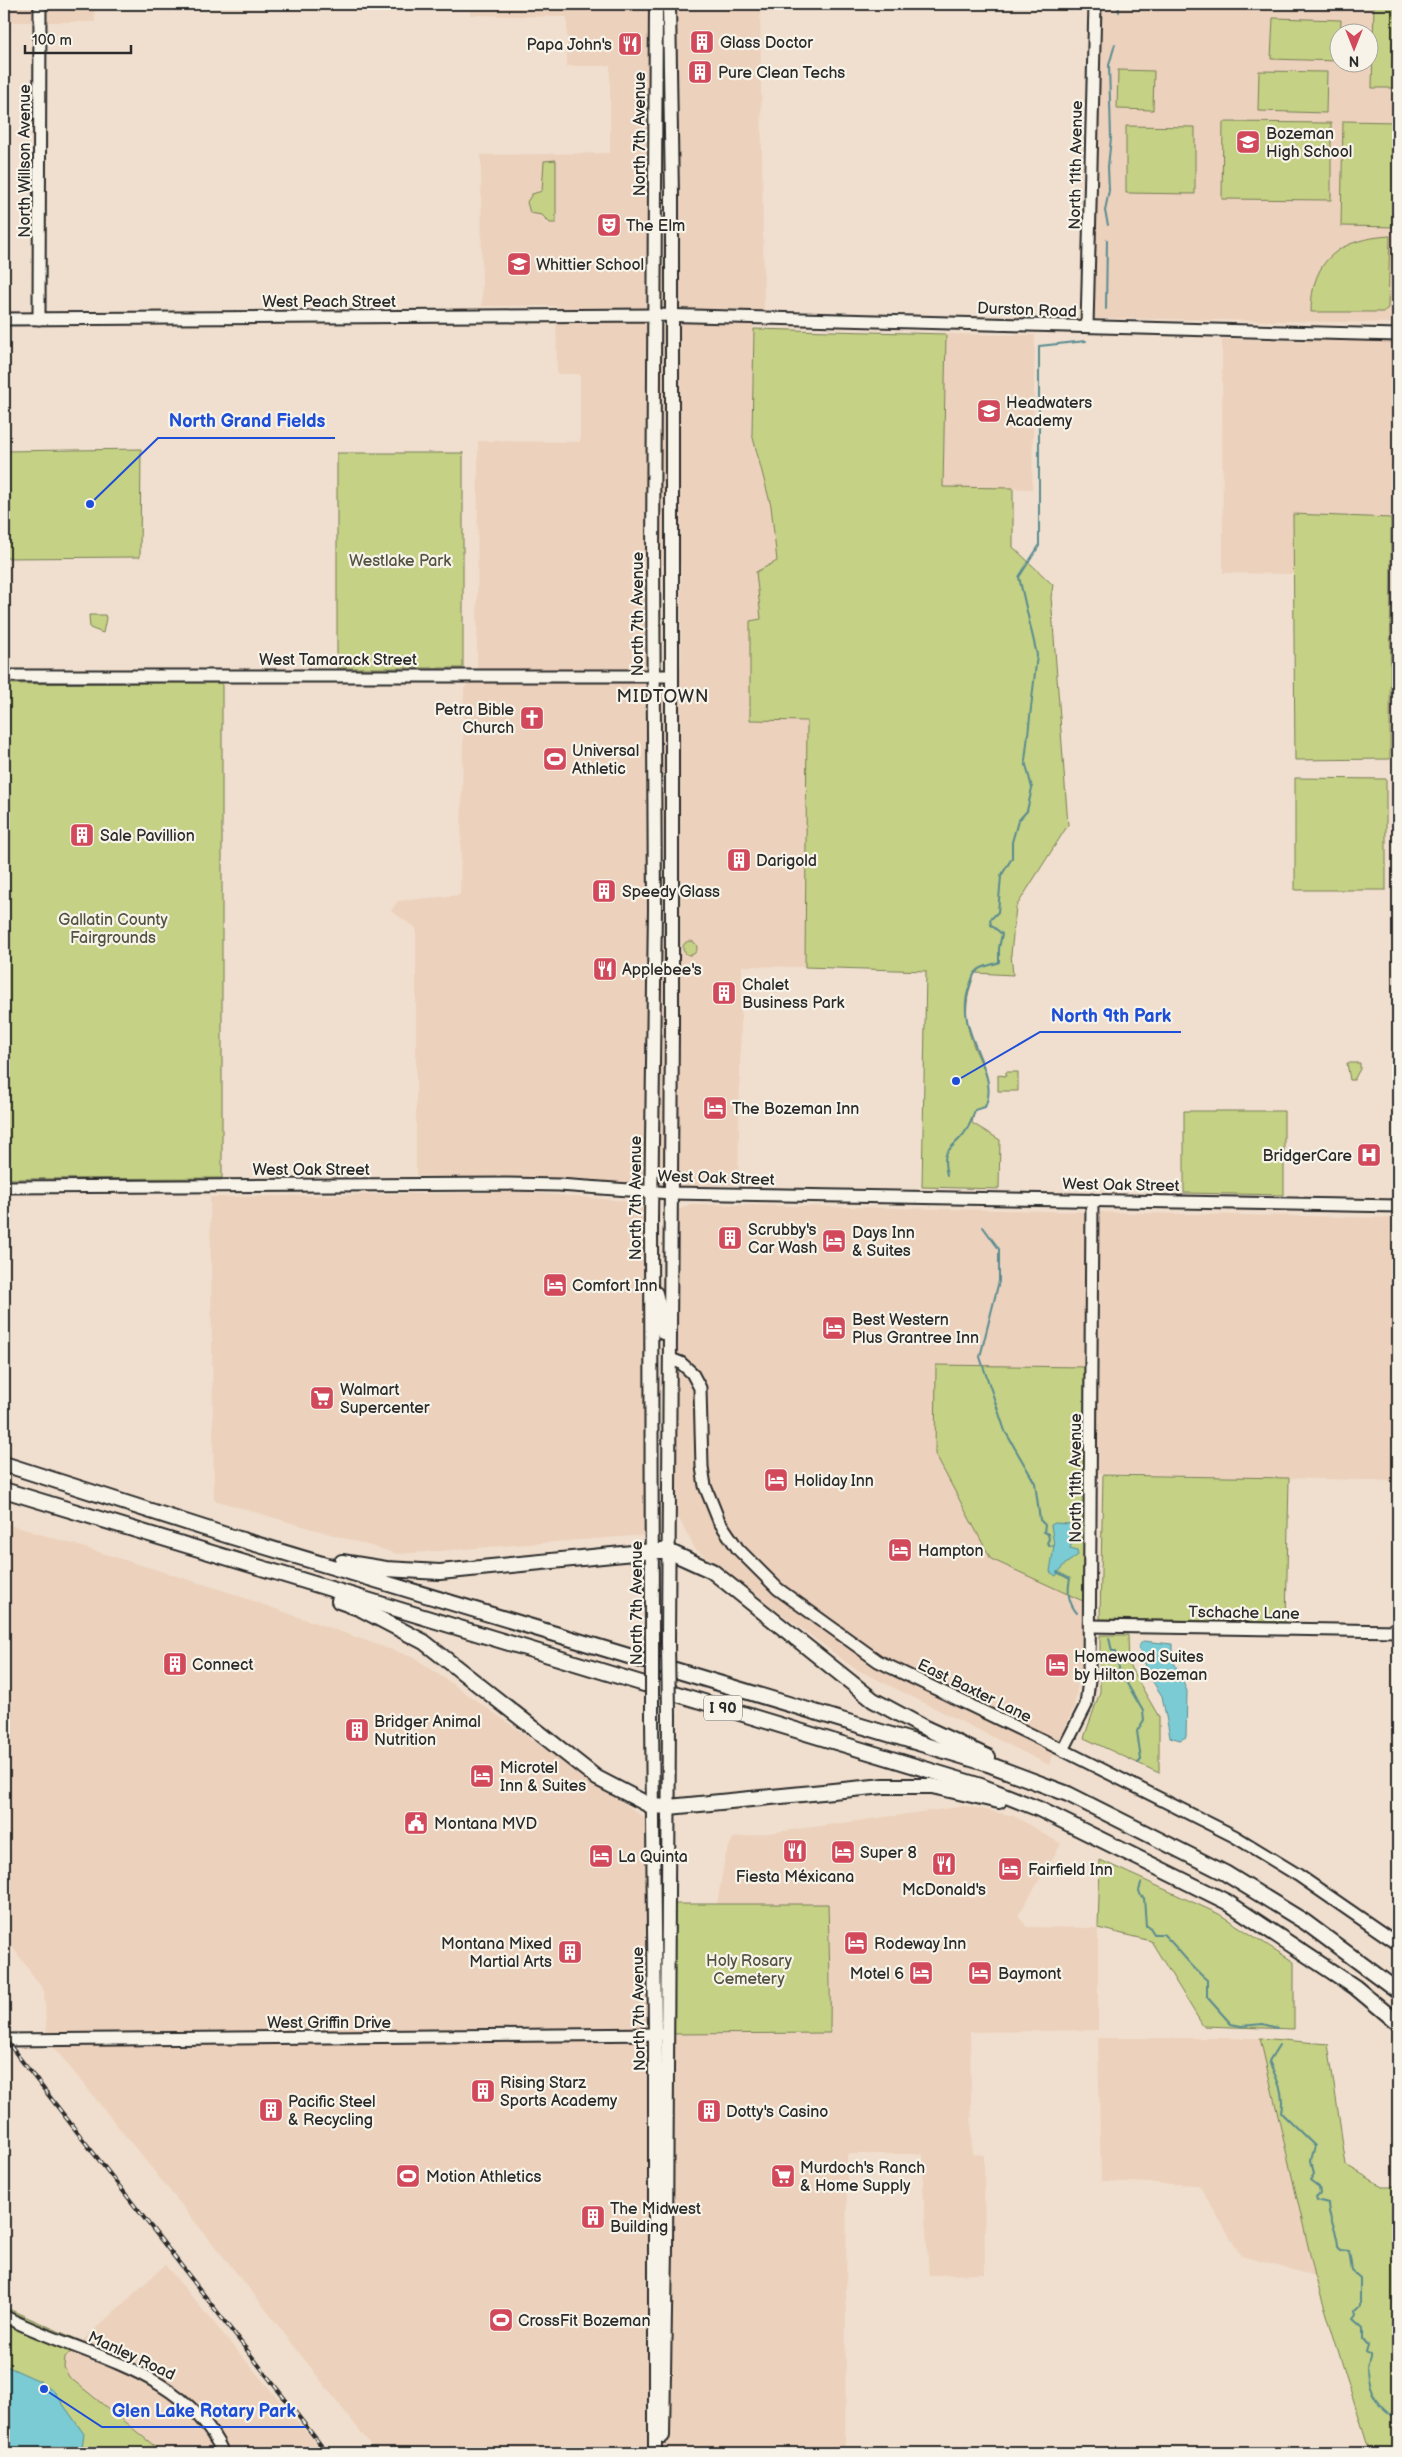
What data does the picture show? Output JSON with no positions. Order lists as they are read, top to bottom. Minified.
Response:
{"streets":{"highway":["I 90"],"main road":["North 7th Avenue","North Willson Avenue","North 11th Avenue","West Peach Street","Durston Road","West Tamarack Street","West Oak Street","Tschache Lane","East Baxter Lane","West Griffin Drive","Manley Road"]},"crossings":[["North 7th Avenue","West Peach Street"],["North 7th Avenue","Durston Road"],["North 7th Avenue","West Tamarack Street"],["North 7th Avenue","West Oak Street"],["North 7th Avenue","East Baxter Lane"],["North 7th Avenue","West Griffin Drive"],["North Willson Avenue","West Peach Street"],["North 11th Avenue","Durston Road"],["North 11th Avenue","West Oak Street"],["North 11th Avenue","Tschache Lane"],["North 11th Avenue","East Baxter Lane"],["West Peach Street","Durston Road"]],"districts":["MIDTOWN"],"parks":["Westlake Park","Gallatin County Fairgrounds","Holy Rosary Cemetery"],"places":{"building":["Glass Doctor","Pure Clean Techs","Sale Pavillion","Darigold","Speedy Glass","Chalet Business Park","Scrubby's Car Wash","Connect","Bridger Animal Nutrition","Montana Mixed Martial Arts","Rising Starz Sports Academy","Pacific Steel & Recycling","Dotty's Casino","The Midwest Building"],"restaurant":["Papa John's","Applebee's","Fiesta Méxicana","McDonald's"],"school or university":["Bozeman High School","Whittier School","Headwaters Academy"],"theatre":["The Elm"],"other":["North Grand Fields","North 9th Park","Glen Lake Rotary Park"],"church":["Petra Bible Church"],"sports":["Universal Athletic","Motion Athletics","CrossFit Bozeman"],"hotel":["The Bozeman Inn","Days Inn & Suites","Comfort Inn","Best Western Plus Grantree Inn","Holiday Inn","Hampton","Homewood Suites by Hilton Bozeman","Microtel Inn & Suites","Super 8","La Quinta","Fairfield Inn","Rodeway Inn","Motel 6","Baymont"],"hospital":["BridgerCare"],"supermarket":["Walmart Supercenter","Murdoch's Ranch & Home Supply"],"public building":["Montana MVD"]},"scale_bar":"100 m","north":"bottom"}
